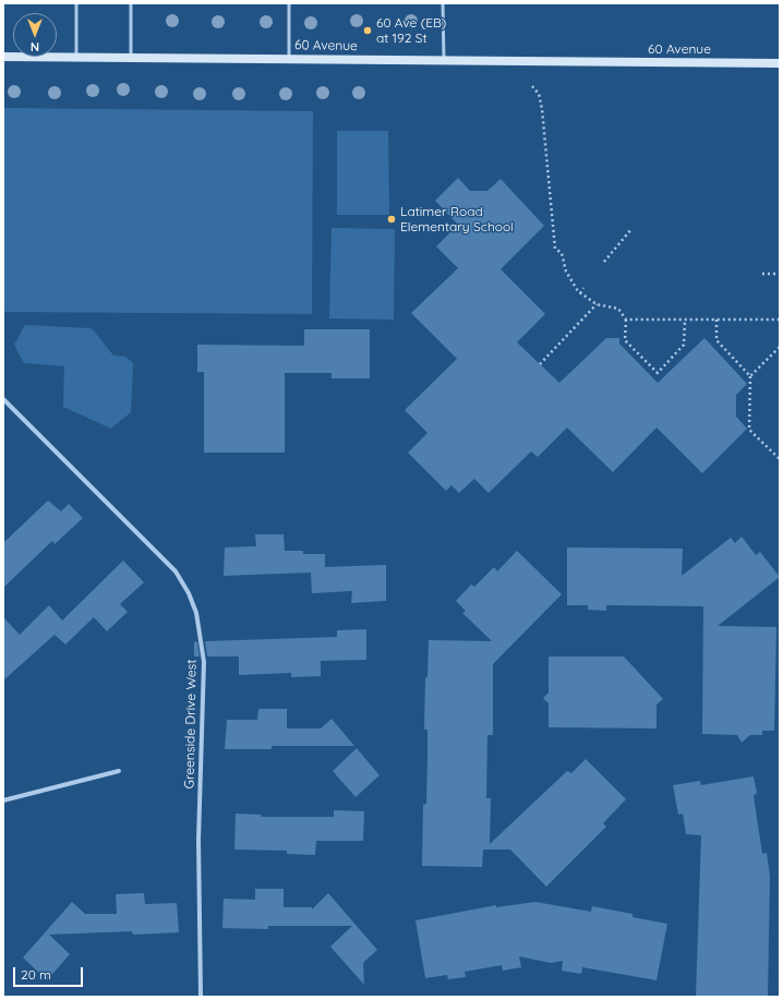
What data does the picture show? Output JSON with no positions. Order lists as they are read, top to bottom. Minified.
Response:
{"streets":{"street":["60 Avenue","Greenside Drive West"]},"places":["60 Ave (EB) at 192 St","Latimer Road Elementary School"],"scale_bar":"20 m","north":"bottom"}
